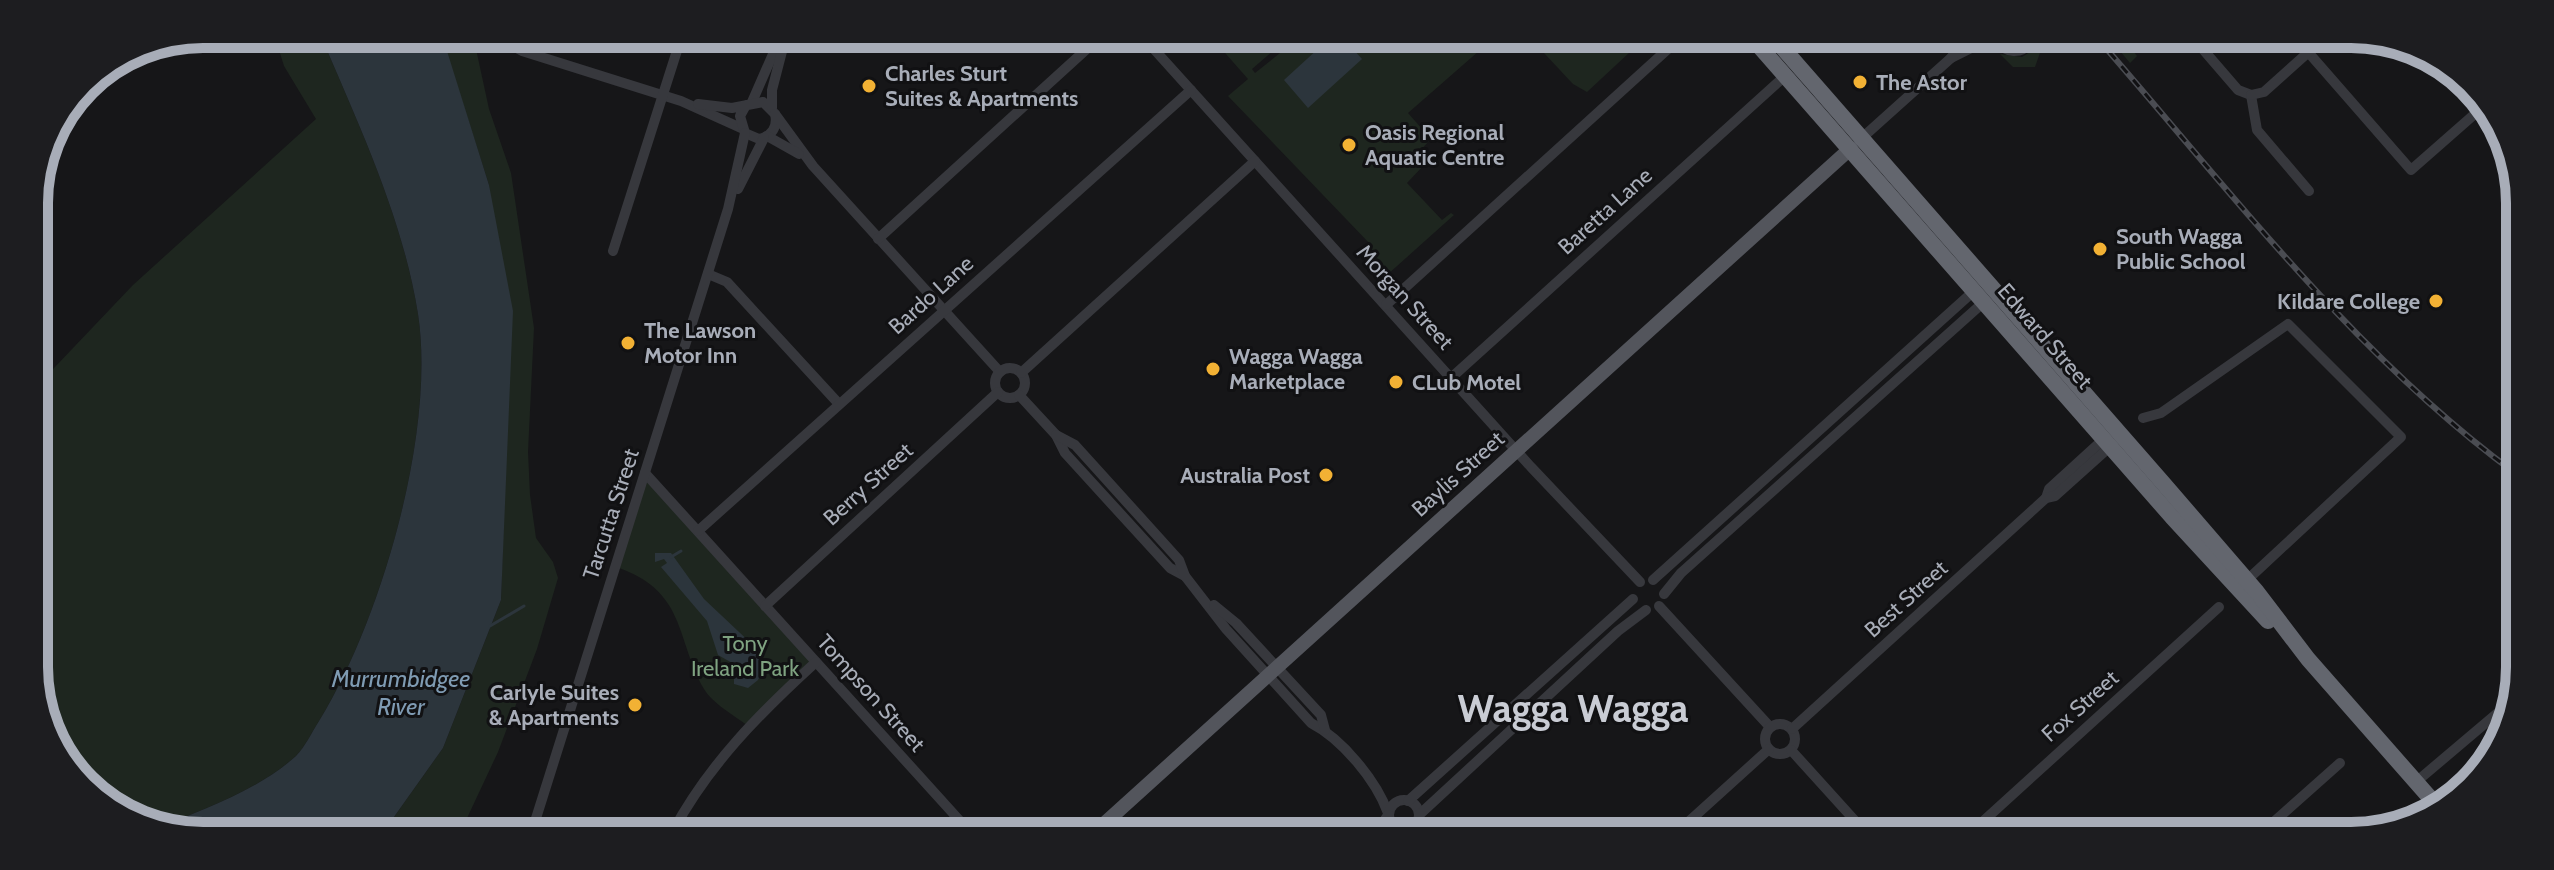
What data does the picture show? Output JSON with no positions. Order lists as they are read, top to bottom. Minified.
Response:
{"streets":{"highway":["Edward Street"],"main road":["Baylis Street"],"street":["Baretta Lane","Bardo Lane","Morgan Street","Berry Street","Tarcutta Street","Best Street","Tompson Street","Fox Street"]},"crossings":[["Baretta Lane","Morgan Street"],["Baretta Lane","Edward Street"],["Bardo Lane","Morgan Street"],["Bardo Lane","Tompson Street"],["Morgan Street","Baylis Street"],["Edward Street","Baylis Street"],["Edward Street","Best Street"],["Berry Street","Tompson Street"],["Tarcutta Street","Tompson Street"]],"districts":["Wagga Wagga"],"water":["Murrumbidgee River"],"parks":["Tony Ireland Park"],"places":["The Astor","Charles Sturt Suites & Apartments","Oasis Regional Aquatic Centre","South Wagga Public School","Kildare College","The Lawson Motor Inn","Wagga Wagga Marketplace","CLub Motel","Australia Post","Carlyle Suites & Apartments"]}
